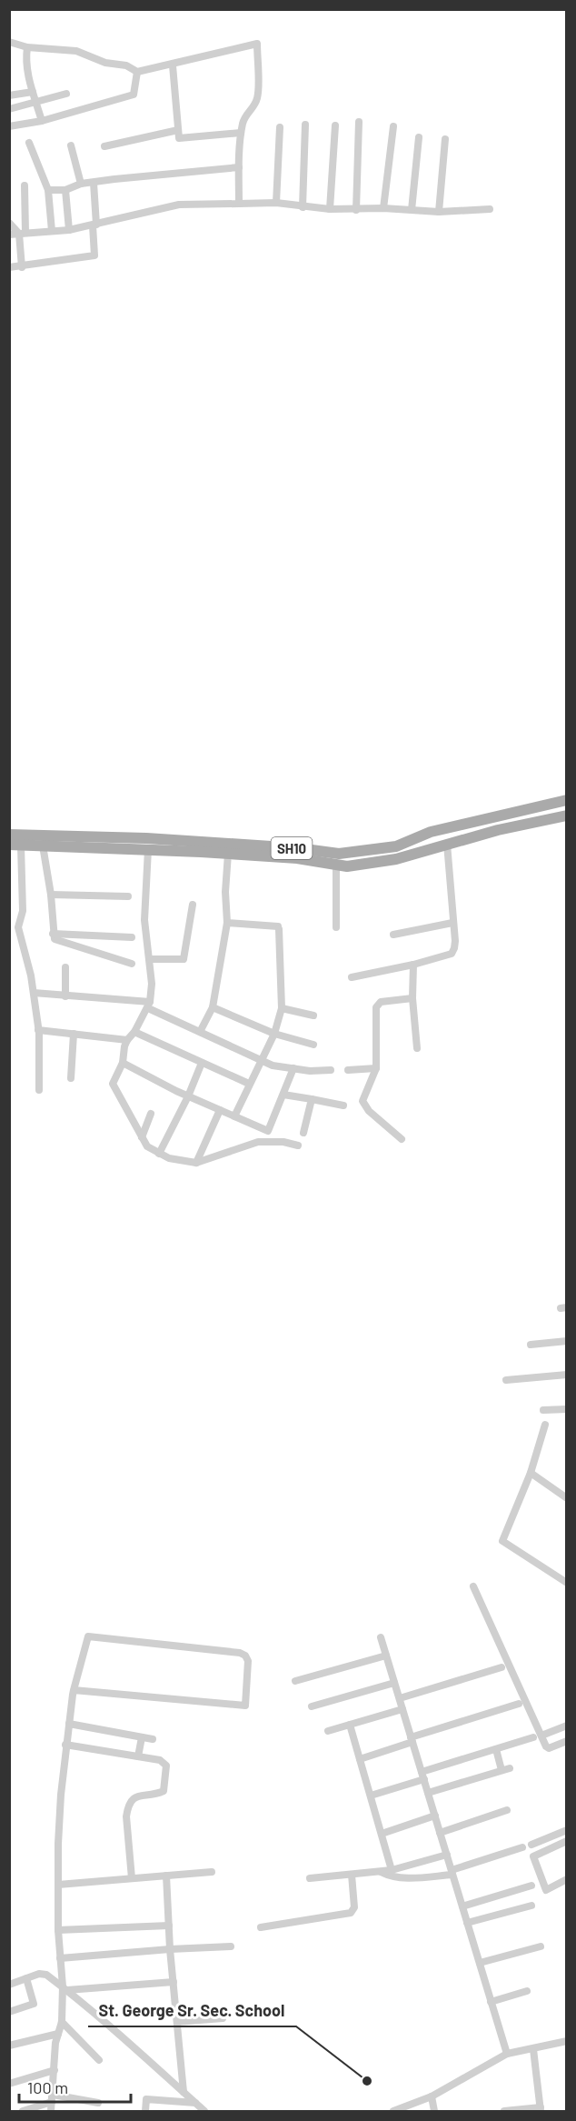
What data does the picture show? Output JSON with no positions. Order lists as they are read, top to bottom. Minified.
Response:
{"streets":{"main road":["SH10"]},"places":["St. George Sr. Sec. School"],"scale_bar":"100 m"}
